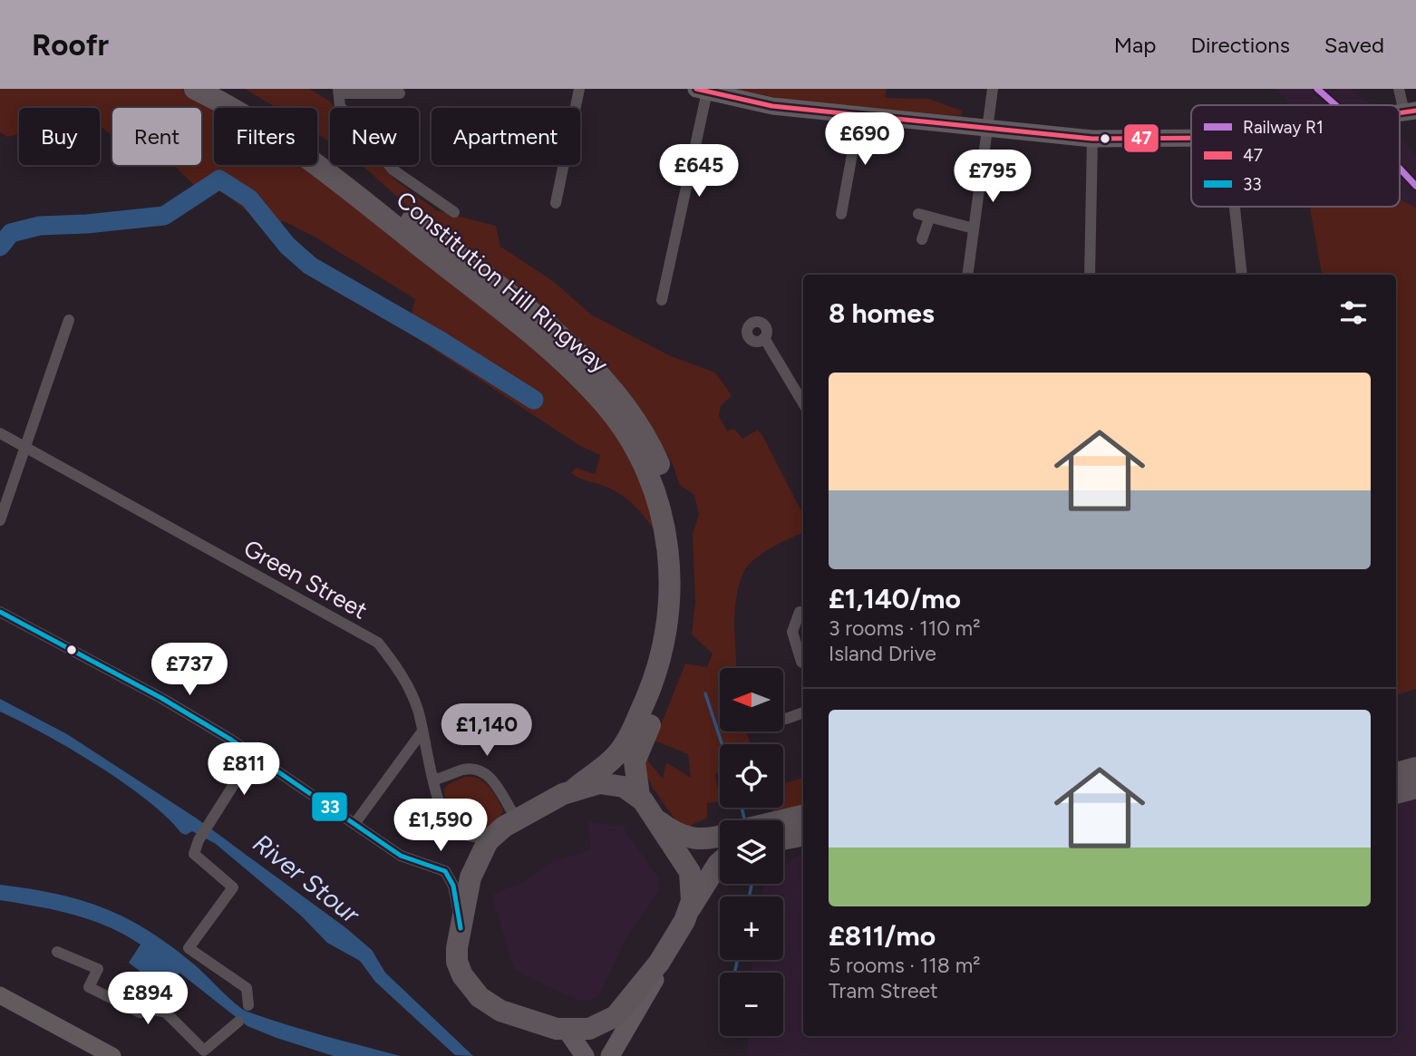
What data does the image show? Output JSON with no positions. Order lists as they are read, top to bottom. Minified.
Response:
{"streets":{"highway":["Constitution Hill Ringway"],"street":["Green Street"]},"water":["River Stour"],"lines":["rail line R1","transit line 47","transit line 33"],"legend":["Railway R1","47","33"],"north":"left","page":{"header":"Roofr","nav":["Map","Directions","Saved"],"chip":["Buy","Rent","Filters","New","Apartment"],"price":["£690","£645","£795","£737","£1,140","£811","£1,590","£894"],"heading":"8 homes","list":[{"name":"£1,140/mo","note":"3 rooms · 110 m² · Island Drive"},{"name":"£811/mo","note":"5 rooms · 118 m² · Tram Street"}],"map_buttons":["+","−"]}}
